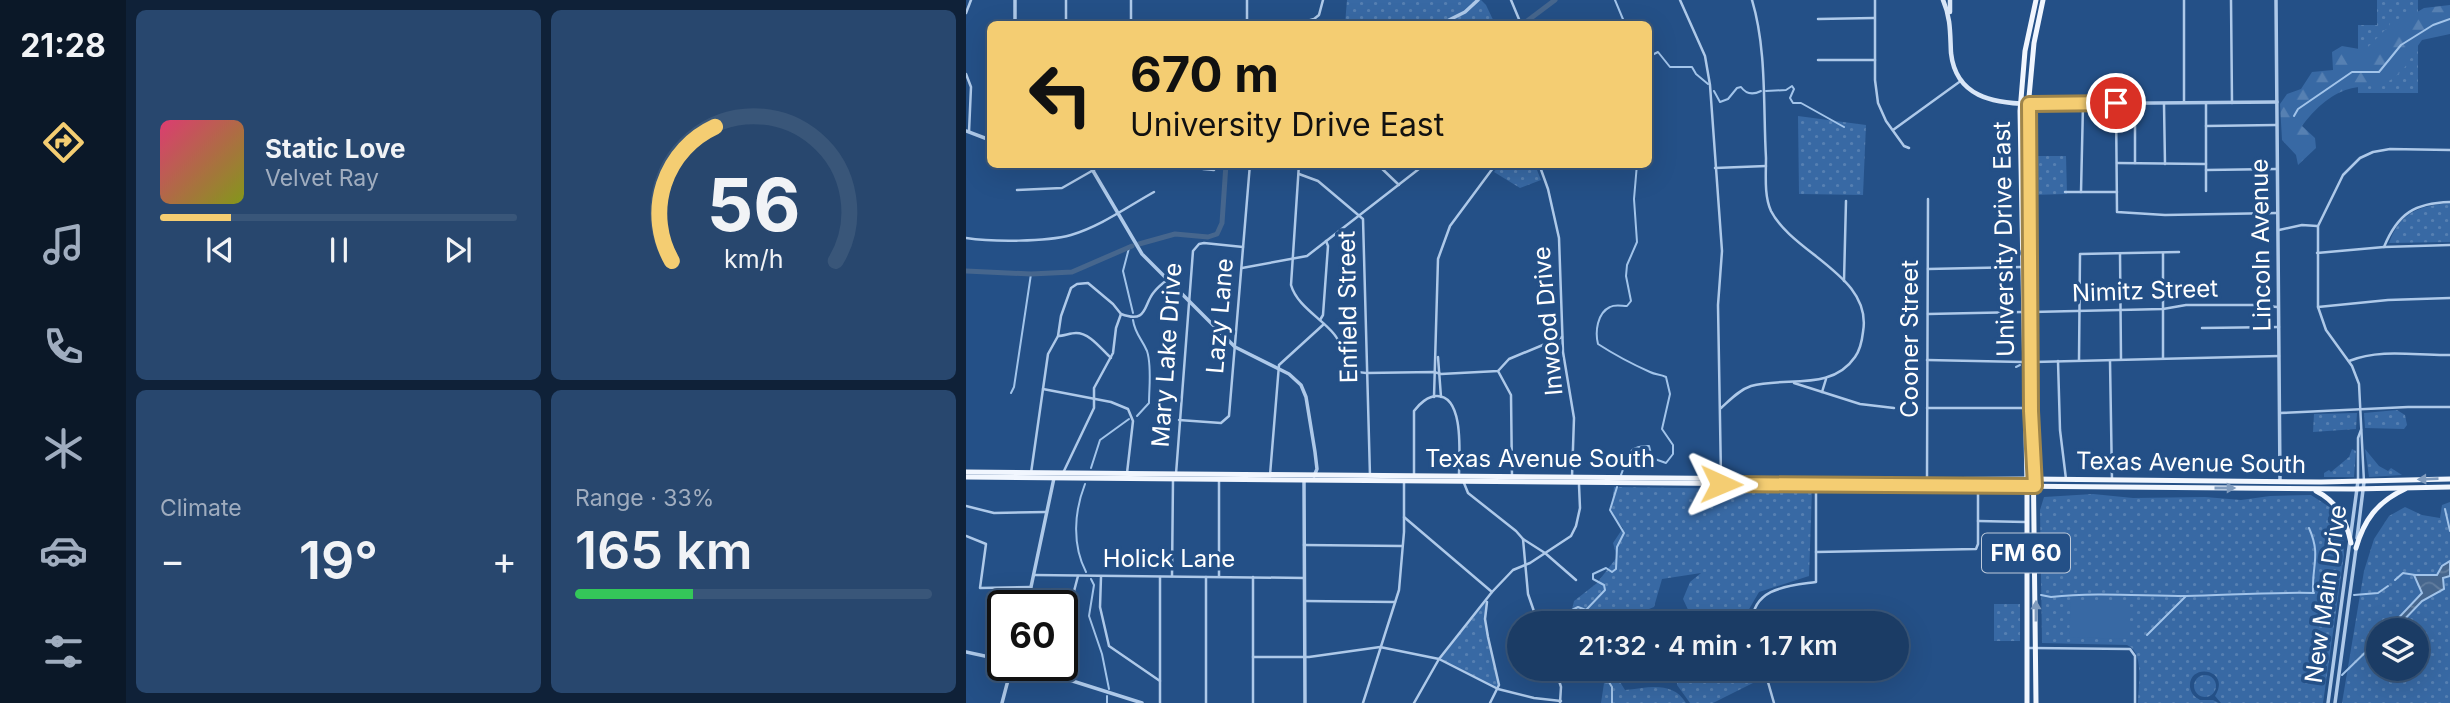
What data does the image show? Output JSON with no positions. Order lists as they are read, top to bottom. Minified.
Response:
{"streets":{"main road":["University Drive East","Texas Avenue South","FM 60"],"street":["Lincoln Avenue","Nimitz Street","Enfield Street","Lazy Lane","Inwood Drive","Cooner Street","Mary Lake Drive","Holick Lane","New Main Drive"]},"crossings":[["University Drive East","Nimitz Street"],["University Drive East","Texas Avenue South"],["University Drive East","FM 60"],["Lincoln Avenue","Nimitz Street"],["Lincoln Avenue","Texas Avenue South"],["Nimitz Street","Cooner Street"],["Enfield Street","Texas Avenue South"],["Lazy Lane","Mary Lake Drive"],["Inwood Drive","Texas Avenue South"],["Cooner Street","Texas Avenue South"],["Mary Lake Drive","Texas Avenue South"],["Mary Lake Drive","Holick Lane"],["Texas Avenue South","FM 60"],["Texas Avenue South","New Main Drive"]],"page":{"tabs":"21:28","turn":["670 m","University Drive East"],"song":["Static Love","Velvet Ray"],"tile":["Climate",["Range · 33%","165 km"]],"heat":["−","19°","+"],"limit":"60","trip":"21:32 · 4 min · 1.7 km","gauge":["56","km/h"]}}
